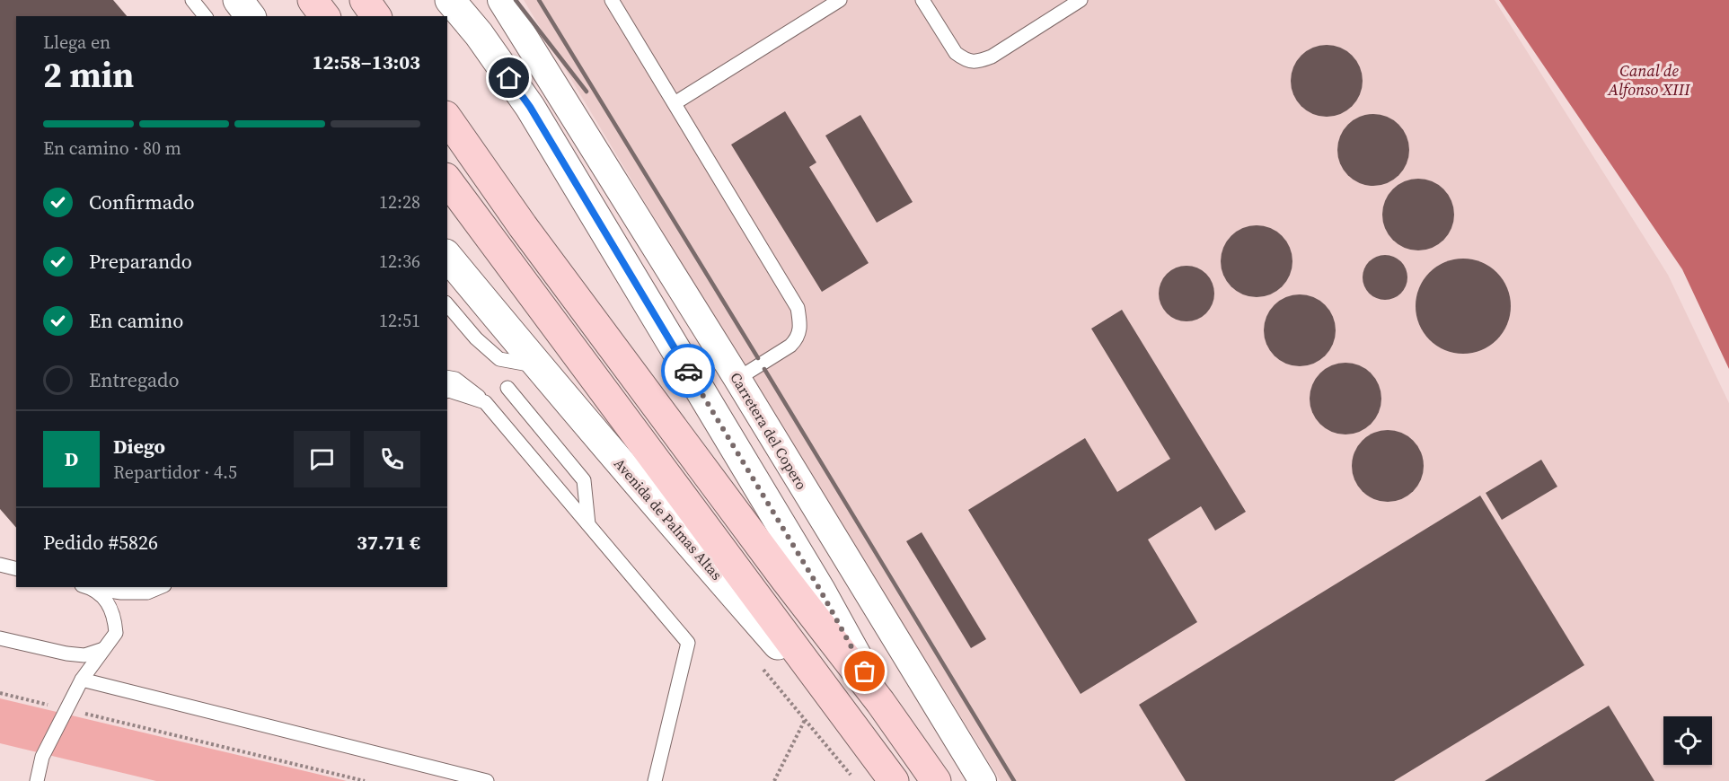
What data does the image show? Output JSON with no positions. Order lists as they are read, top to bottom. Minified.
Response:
{"streets":{"main road":["Avenida de Palmas Altas"],"street":["Carretera del Copero"]},"water":["Canal de Alfonso XIII"],"page":{"heading":["2 min","Llega en","12:58–13:03"],"panel":["Diego","Repartidor · 4.5","Pedido #5826","37.71 €"],"bar":"En camino · 80 m","list":[["Confirmado","12:28"],["Preparando","12:36"],["En camino","12:51"],"Entregado"],"round":"D"}}
